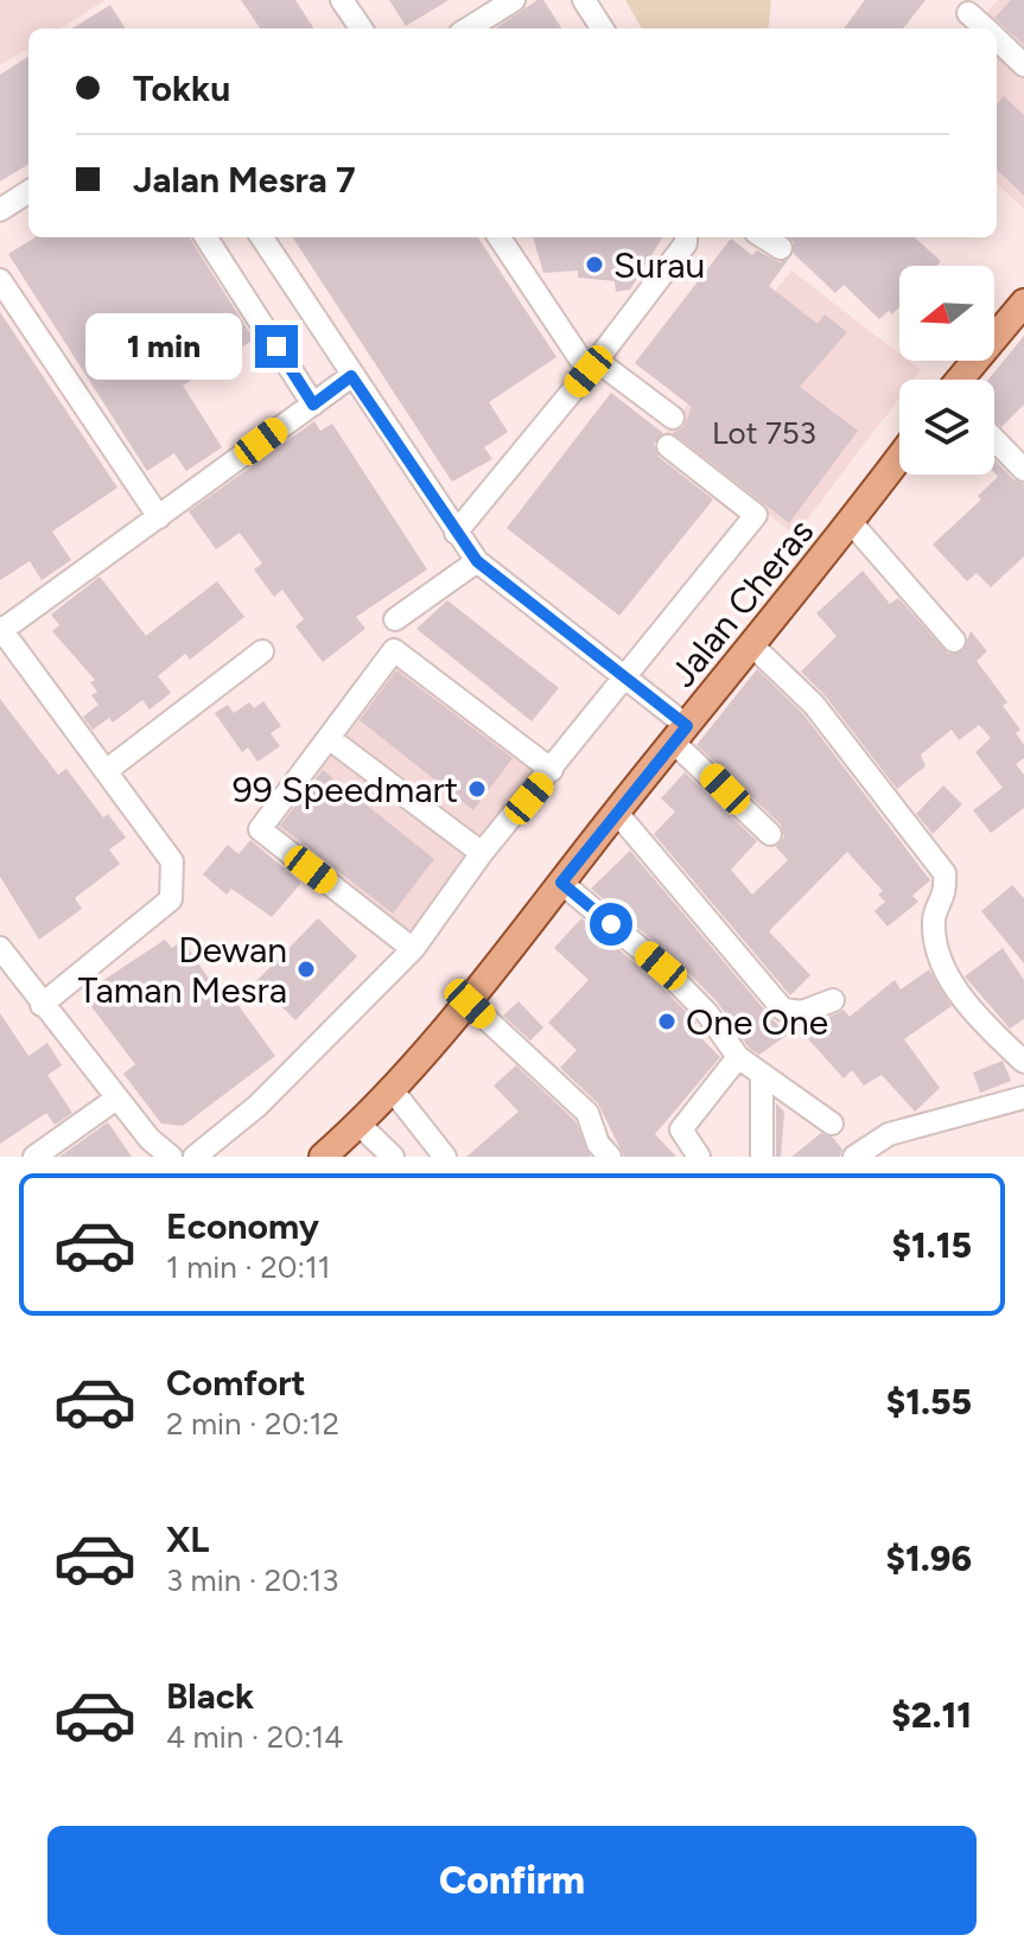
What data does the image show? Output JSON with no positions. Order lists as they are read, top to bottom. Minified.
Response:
{"streets":{"main road":["Jalan Cheras"]},"places":["Surau","99 Speedmart","Dewan Taman Mesra","One One"],"house_numbers":["Lot 753"],"north":"left","page":{"banner":["Tokku","Jalan Mesra 7"],"bubble":"1 min","list":[{"name":"Economy","note":"1 min · 20:11","value":"$1.15"},{"name":"Comfort","note":"2 min · 20:12","value":"$1.55"},{"name":"XL","note":"3 min · 20:13","value":"$1.96"},{"name":"Black","note":"4 min · 20:14","value":"$2.11"}],"buttons":"Confirm"}}
